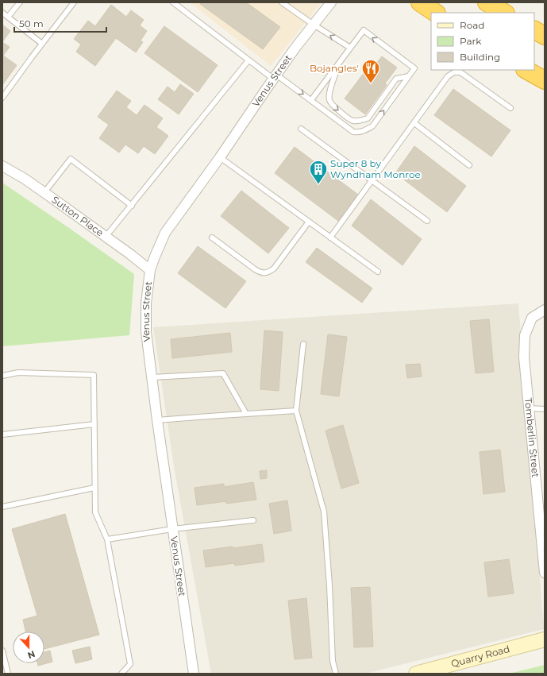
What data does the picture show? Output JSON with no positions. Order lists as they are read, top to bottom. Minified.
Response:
{"streets":{"street":["Venus Street","Sutton Place","Tomberlin Street","Quarry Road"]},"crossings":[["Venus Street","Sutton Place"]],"places":{"restaurant":["Bojangles'"],"building":["Super 8 by Wyndham Monroe"]},"legend":["Road","Park","Building"],"scale_bar":"50 m","north":"bottom"}
